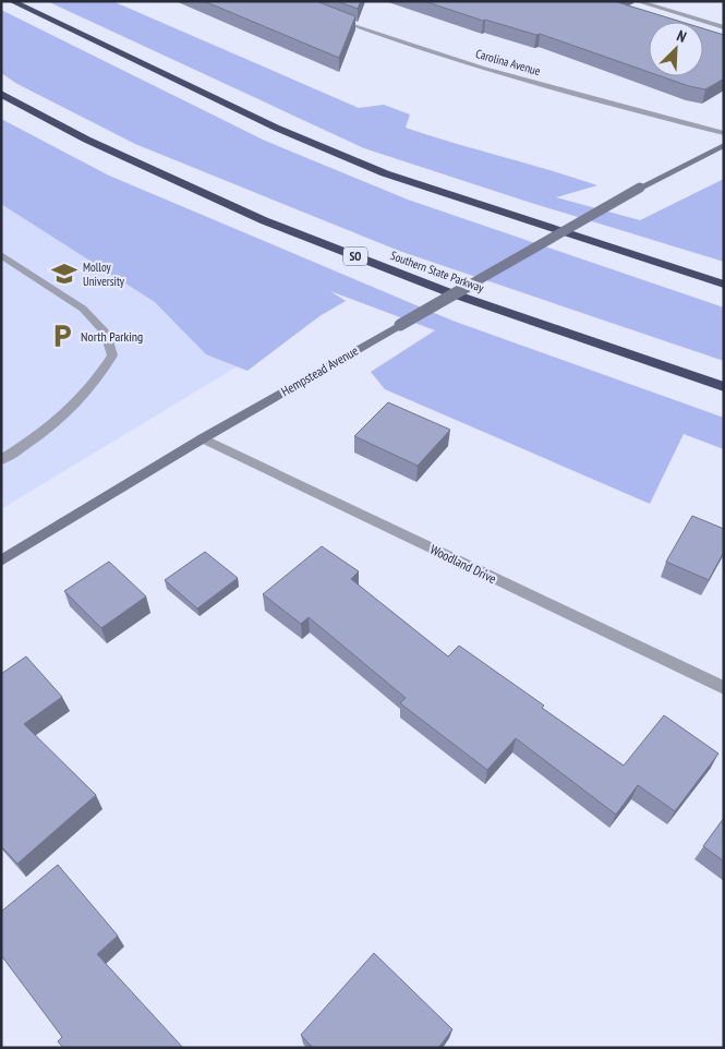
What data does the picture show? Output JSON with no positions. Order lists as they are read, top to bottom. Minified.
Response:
{"streets":{"highway":["SO","Southern State Parkway"],"main road":["Hempstead Avenue"],"street":["Carolina Avenue","Woodland Drive"]},"crossings":[["Hempstead Avenue","Woodland Drive"]],"places":{"school or university":["Molloy University"],"parking":["North Parking"]},"north":"top right"}
